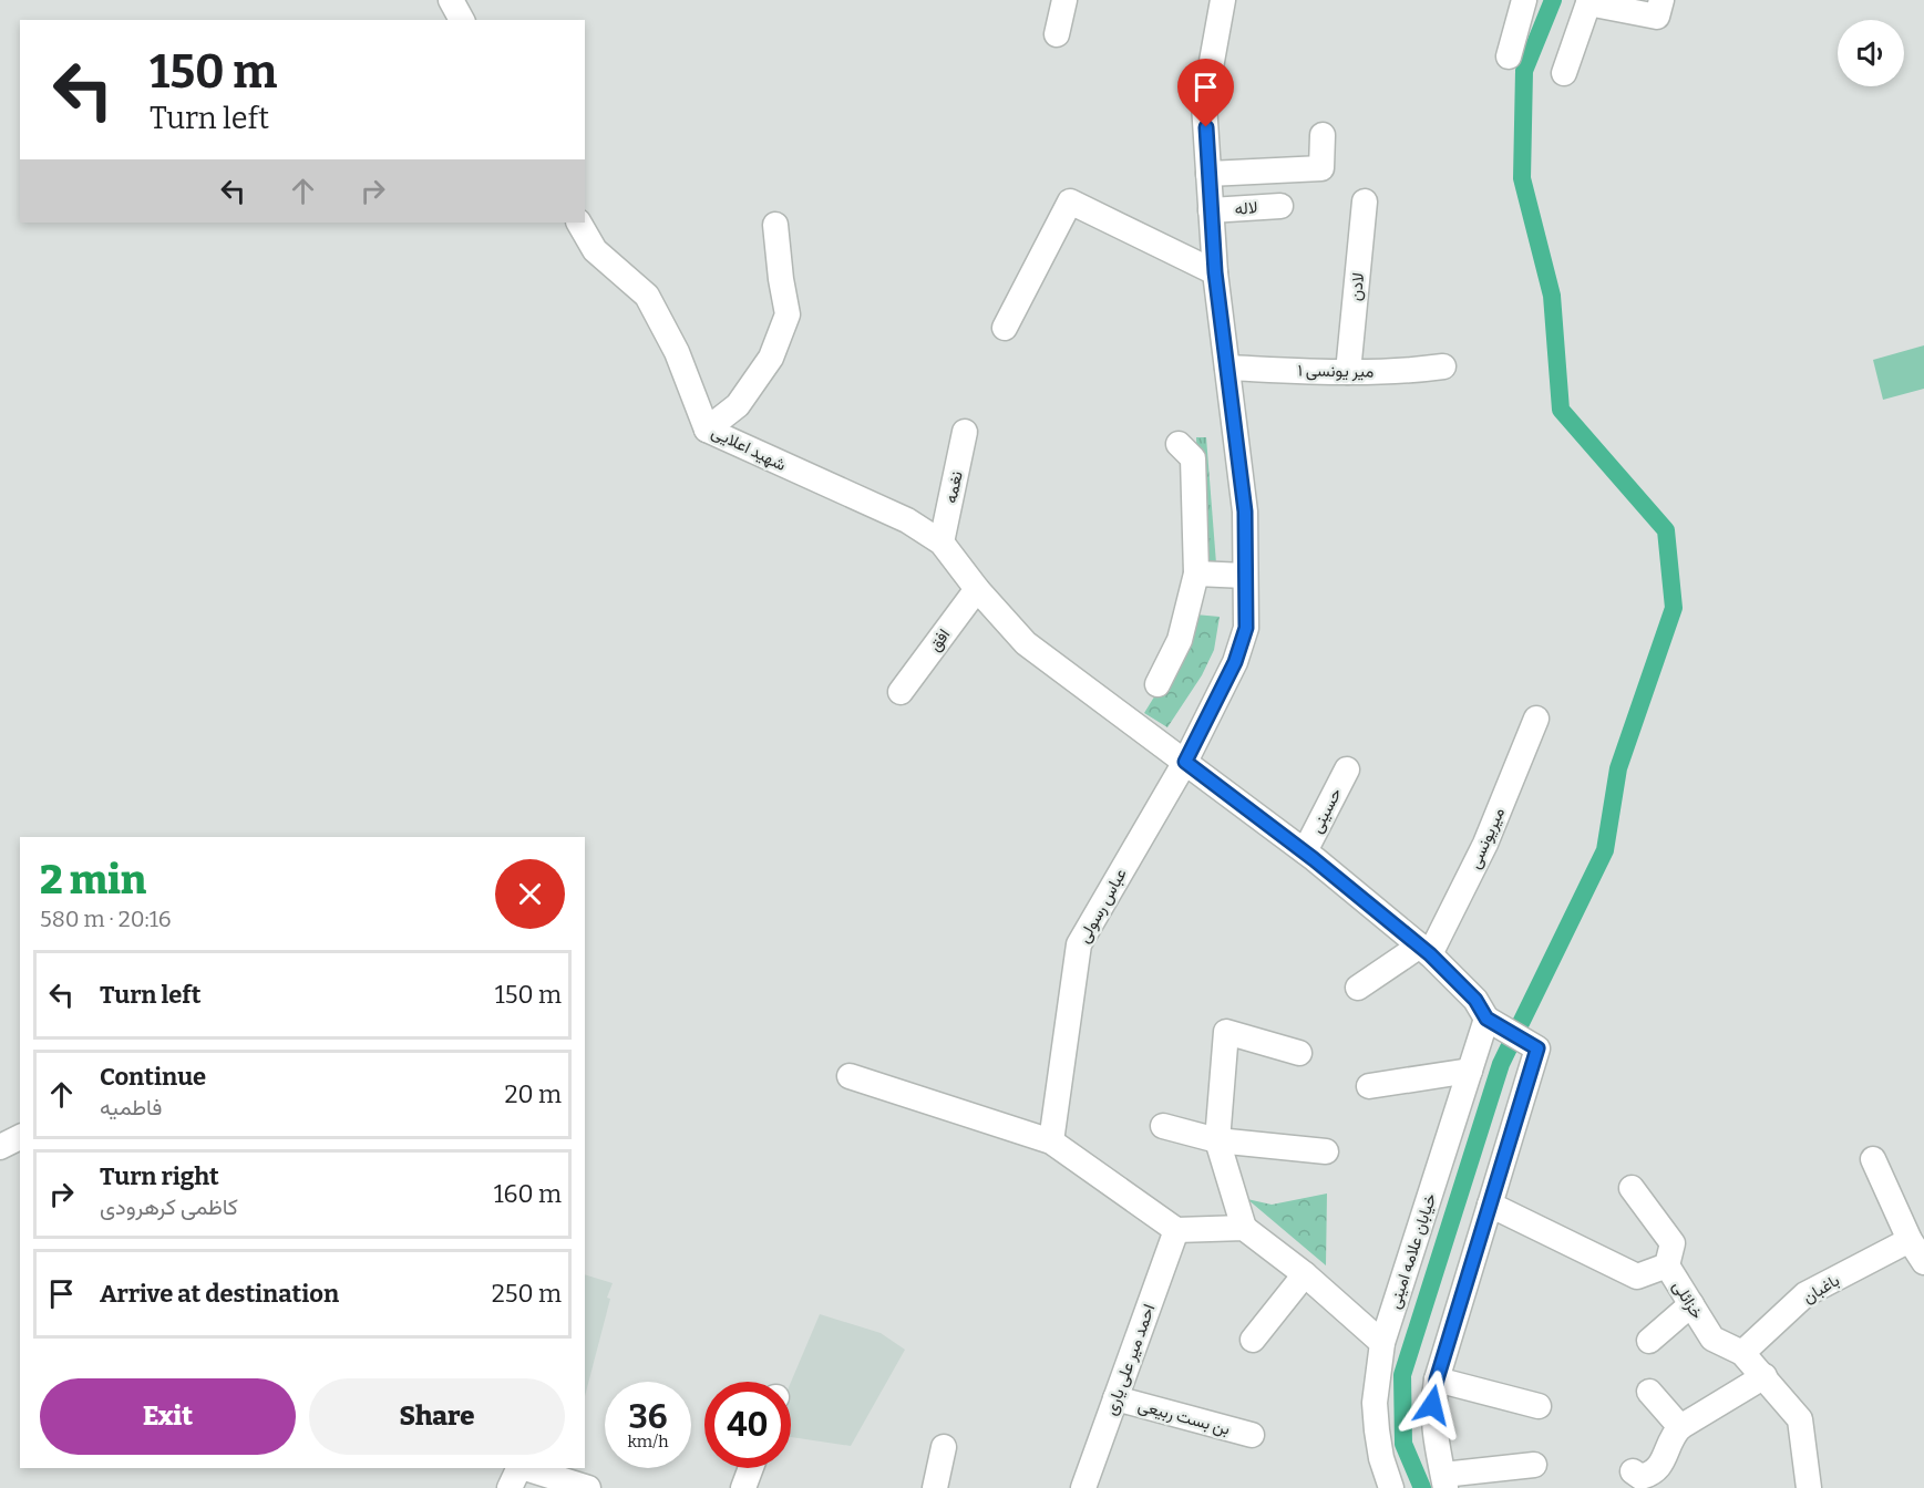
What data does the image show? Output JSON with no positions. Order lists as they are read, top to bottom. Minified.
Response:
{"streets":{"street":["لاله","لادن","میر یونسی ۱","شهید اعلایی","نغمه","افق","حسینی","میریونسی","عباس رسولی","خیابان علامه امینی","باغبان","خزائلی","احمد میر علی یاری","بن بست ربیعی"]},"crossings":[["لاله","عباس رسولی"],["لادن","میر یونسی ۱"],["میر یونسی ۱","عباس رسولی"],["شهید اعلایی","نغمه"],["شهید اعلایی","افق"],["شهید اعلایی","حسینی"],["شهید اعلایی","میریونسی"],["شهید اعلایی","عباس رسولی"],["شهید اعلایی","خیابان علامه امینی"],["باغبان","خزائلی"],["احمد میر علی یاری","بن بست ربیعی"]],"page":{"turn":["150 m","Turn left"],"heading":["2 min","580 m · 20:16"],"list":[{"name":"Turn left","value":"150 m"},{"name":"Continue","note":"فاطمیه","value":"20 m"},{"name":"Turn right","note":"کاظمی کرهرودی","value":"160 m"},{"name":"Arrive at destination","value":"250 m"}],"buttons":["Exit","Share"],"speed":"36 km/h","limit":"40"}}
